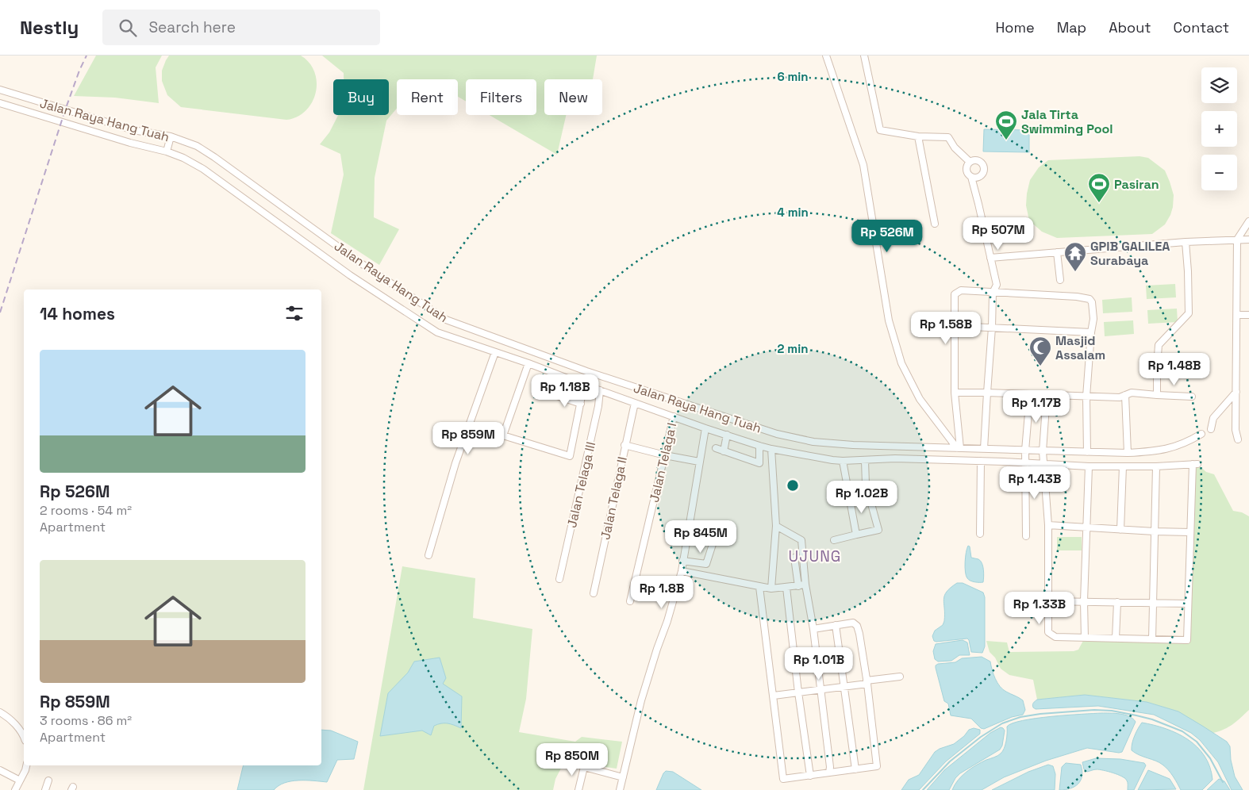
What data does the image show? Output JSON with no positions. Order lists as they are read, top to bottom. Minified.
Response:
{"streets":{"street":["Jalan Raya Hang Tuah","Jalan Telaga I","Jalan Telaga III","Jalan Telaga II"]},"crossings":[["Jalan Raya Hang Tuah","Jalan Telaga I"],["Jalan Raya Hang Tuah","Jalan Telaga III"],["Jalan Raya Hang Tuah","Jalan Telaga II"]],"districts":["UJUNG"],"places":{"sports":["Jala Tirta Swimming Pool","Pasiran"],"temple":["GPIB GALILEA Surabaya"],"mosque":["Masjid Assalam"]},"page":{"header":"Nestly","search":"Search here","nav":["Home","Map","About","Contact"],"map_buttons":["+","−"],"chip":["Buy","Rent","Filters","New"],"price":["Rp 507M","Rp 526M","Rp 1.58B","Rp 1.48B","Rp 1.18B","Rp 1.17B","Rp 859M","Rp 1.43B","Rp 1.02B","Rp 845M","Rp 1.8B","Rp 1.33B","Rp 1.01B","Rp 850M"],"heading":"14 homes","list":[{"name":"Rp 526M","note":"2 rooms · 54 m² · Apartment"},{"name":"Rp 859M","note":"3 rooms · 86 m² · Apartment"}]},"rings":["6 min","4 min","2 min"]}
